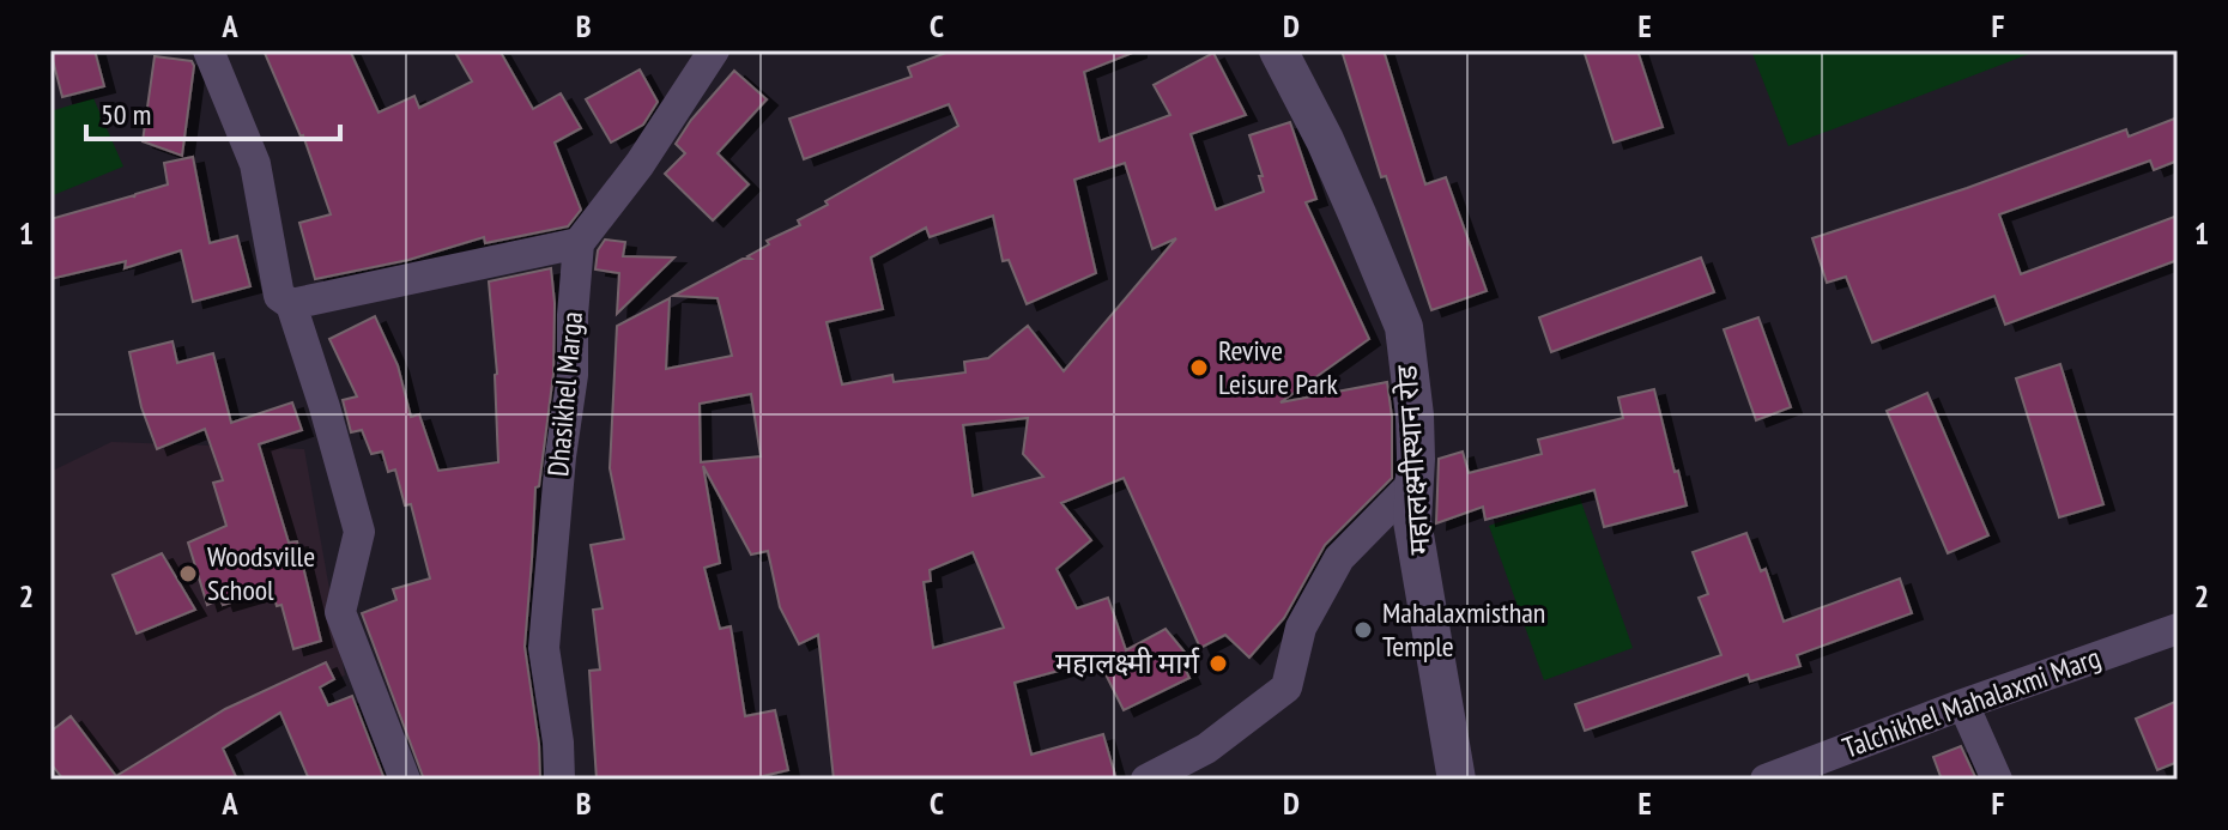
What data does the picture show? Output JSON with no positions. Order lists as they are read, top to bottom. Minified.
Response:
{"streets":{"street":["Dhasikhel Marga","महालक्ष्मीस्थान रोड","Talchikhel Mahalaxmi Marg"]},"places":["Revive Leisure Park","Woodsville School","Mahalaxmisthan Temple","महालक्ष्मी मार्ग"],"scale_bar":"50 m","grid":{"columns":["A","B","C","D","E","F"],"rows":["1","2"]}}
